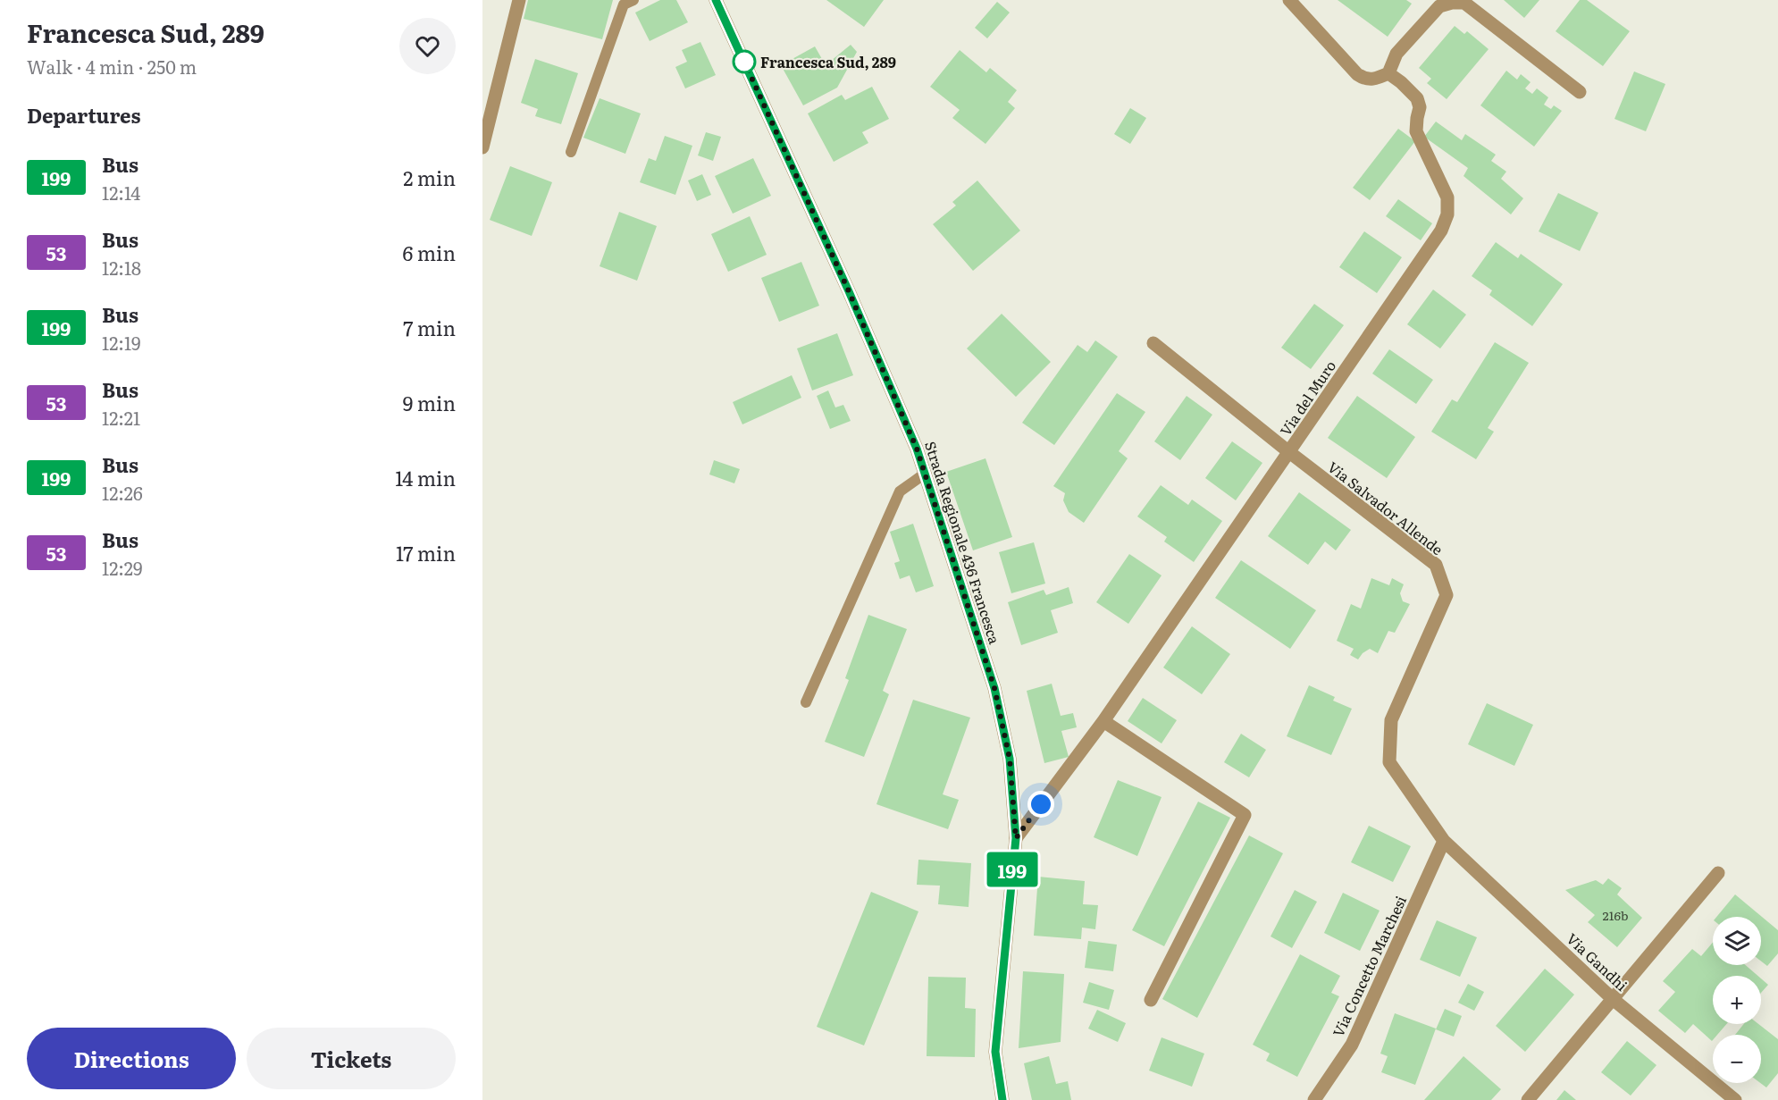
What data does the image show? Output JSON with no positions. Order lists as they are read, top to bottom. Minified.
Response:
{"streets":{"street":["Via del Muro","Via Salvador Allende","Strada Regionale 436 Francesca","Via Gandhi","Via Concetto Marchesi"]},"crossings":[["Via del Muro","Via Salvador Allende"],["Via del Muro","Strada Regionale 436 Francesca"],["Via Salvador Allende","Via Gandhi"],["Via Salvador Allende","Via Concetto Marchesi"],["Via Gandhi","Via Concetto Marchesi"]],"places":["Francesca Sud, 289"],"lines":["bus line 199"],"house_numbers":["216b"],"page":{"heading":[["Francesca Sud, 289","Walk · 4 min · 250 m"],"Departures"],"on_map":"199","list":[{"mark":"199","name":"Bus","note":"12:14","value":"2 min"},{"mark":"53","name":"Bus","note":"12:18","value":"6 min"},{"mark":"199","name":"Bus","note":"12:19","value":"7 min"},{"mark":"53","name":"Bus","note":"12:21","value":"9 min"},{"mark":"199","name":"Bus","note":"12:26","value":"14 min"},{"mark":"53","name":"Bus","note":"12:29","value":"17 min"}],"map_buttons":["+","−"],"buttons":["Directions","Tickets"]}}
